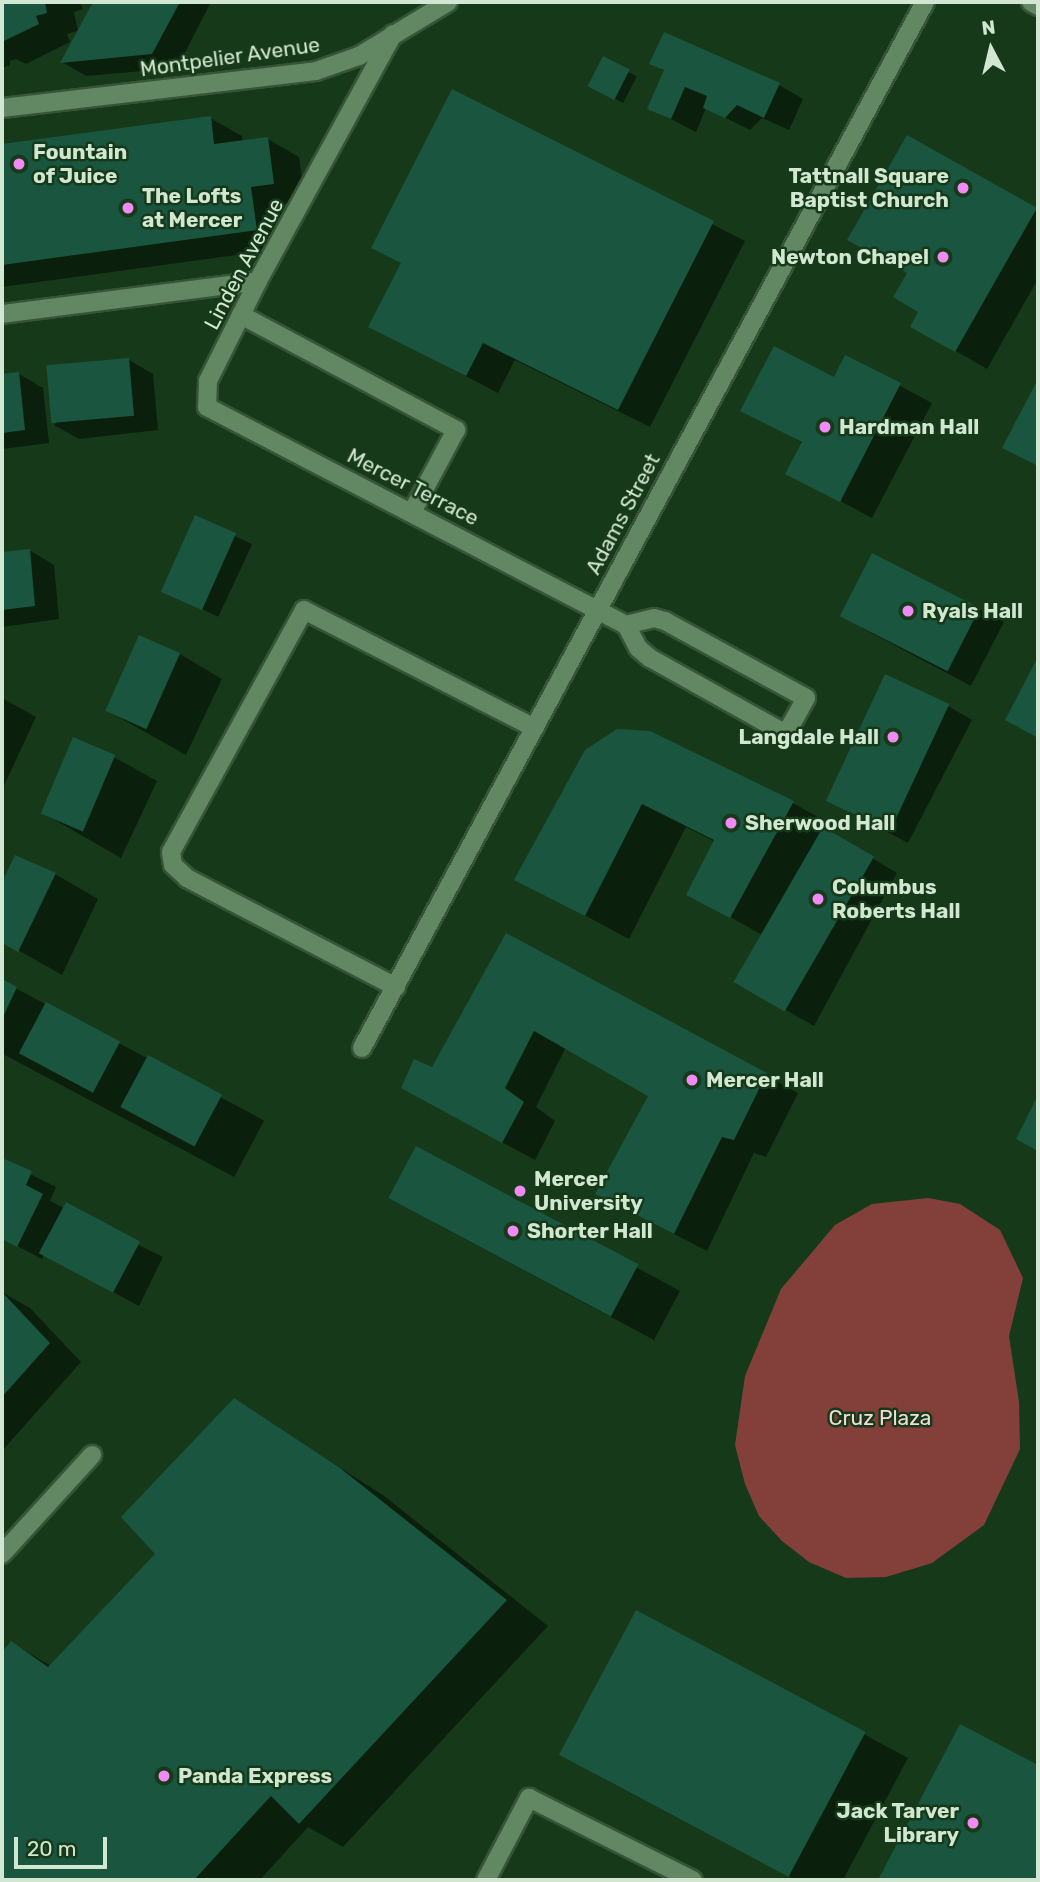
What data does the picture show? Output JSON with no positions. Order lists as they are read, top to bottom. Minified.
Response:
{"streets":{"street":["Montpelier Avenue","Linden Avenue","Mercer Terrace","Adams Street"]},"crossings":[["Montpelier Avenue","Linden Avenue"],["Linden Avenue","Mercer Terrace"],["Mercer Terrace","Adams Street"]],"parks":["Cruz Plaza"],"places":["Fountain of Juice","Tattnall Square Baptist Church","The Lofts at Mercer","Newton Chapel","Hardman Hall","Ryals Hall","Langdale Hall","Sherwood Hall","Columbus Roberts Hall","Mercer Hall","Mercer University","Shorter Hall","Panda Express","Jack Tarver Library"],"scale_bar":"20 m","north":"top"}
